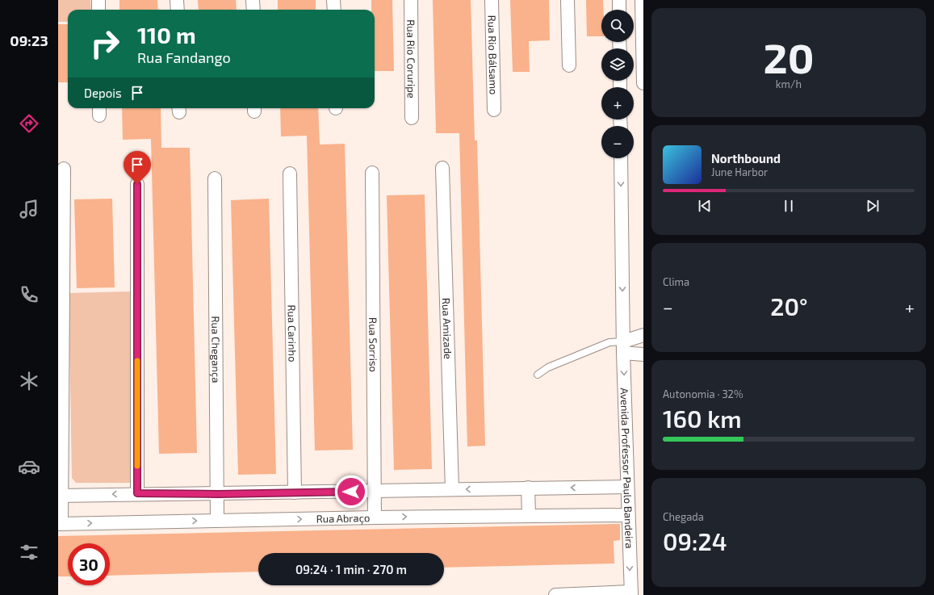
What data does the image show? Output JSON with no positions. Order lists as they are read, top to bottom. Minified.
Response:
{"streets":{"street":["Rua Rio Bálsamo","Rua Rio Coruripe","Rua Amizade","Rua Carinho","Rua Sorriso","Rua Chegança","Avenida Professor Paulo Bandeira","Rua Abraço"]},"crossings":[["Rua Sorriso","Rua Abraço"],["Rua Chegança","Rua Abraço"],["Avenida Professor Paulo Bandeira","Rua Abraço"]],"one_way":["Avenida Professor Paulo Bandeira"],"page":{"tabs":"09:23","tile":[["20","km/h"],"Clima",["Autonomia · 32%","160 km"],["Chegada","09:24"]],"map_buttons":["+","−"],"turn":["110 m","Rua Fandango"],"then":"Depois","song":["Northbound","June Harbor"],"heat":["−","20°","+"],"limit":"30","trip":"09:24 · 1 min · 270 m"}}
